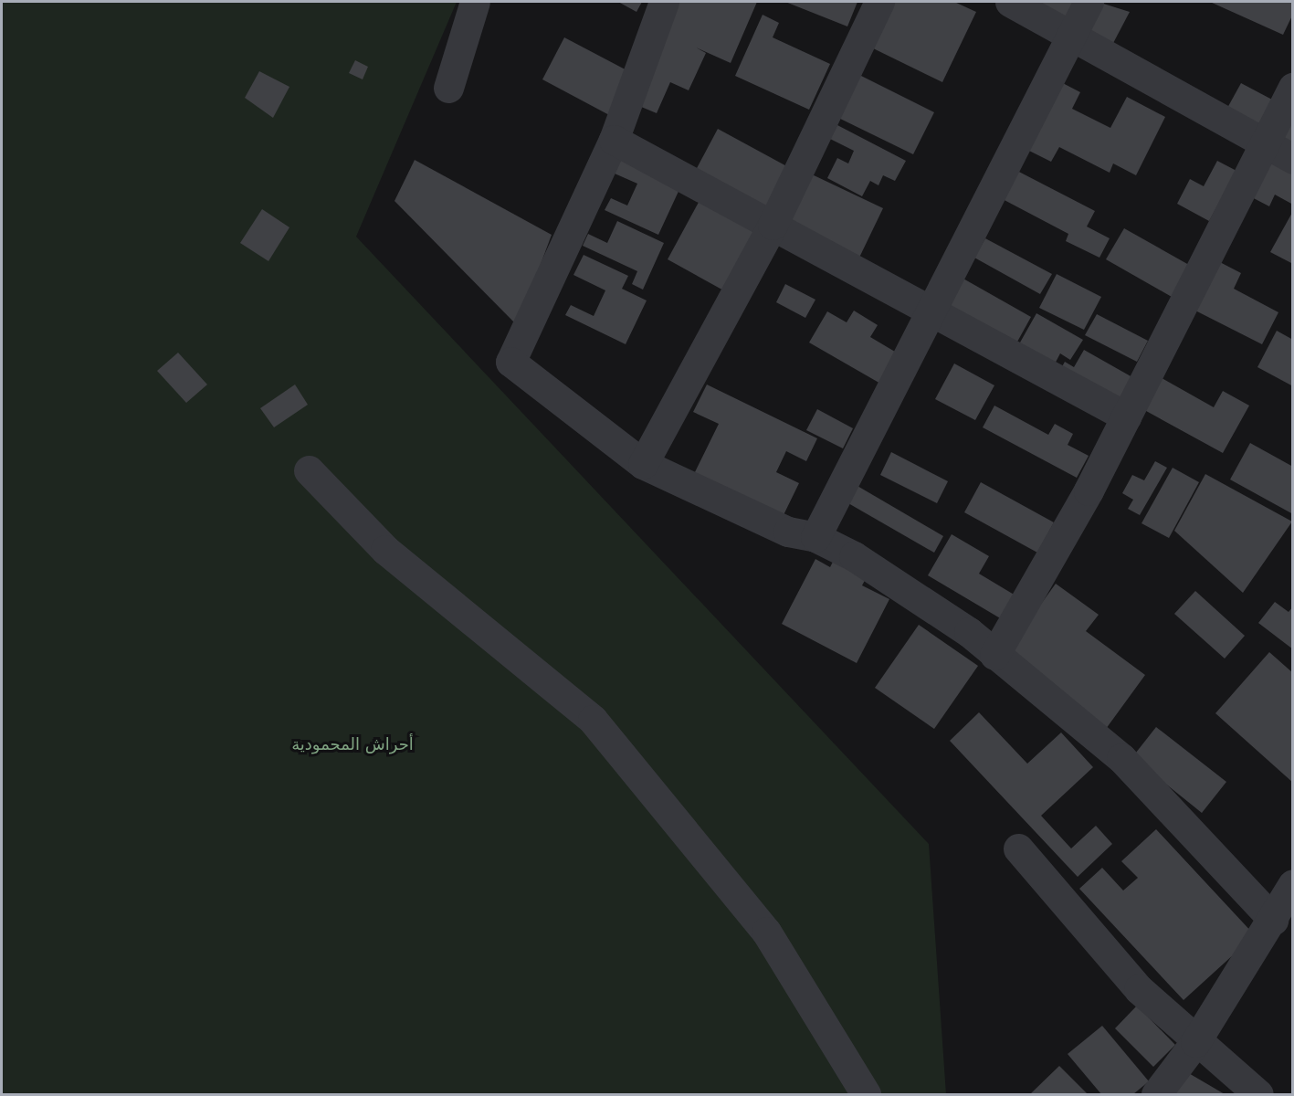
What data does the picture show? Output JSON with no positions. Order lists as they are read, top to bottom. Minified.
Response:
{"parks":["أحراش المحمودية"]}
